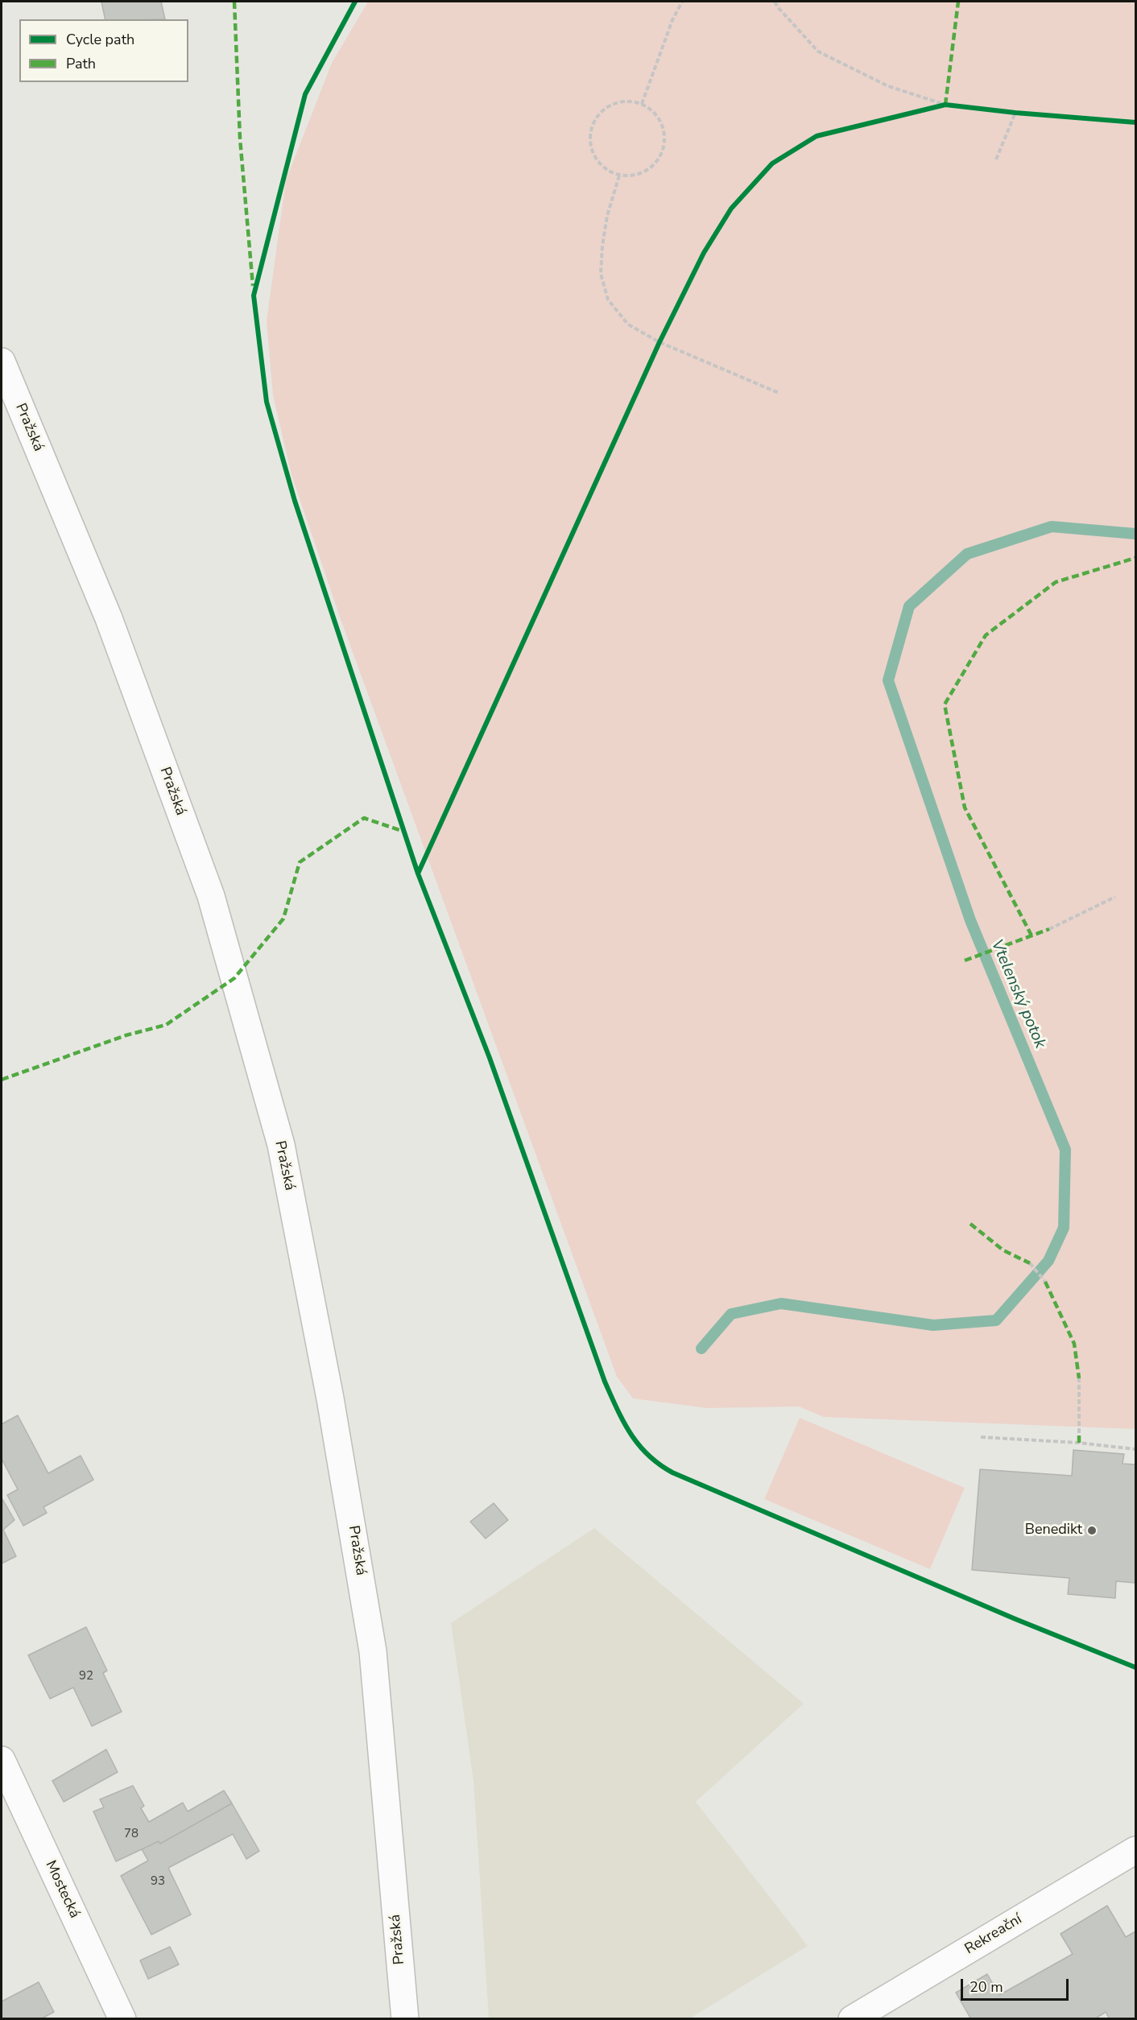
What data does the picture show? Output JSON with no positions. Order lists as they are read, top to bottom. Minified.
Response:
{"streets":{"main road":["Pražská","Mostecká","Rekreační"]},"water":["Vtelenský potok"],"places":["Benedikt"],"house_numbers":["92","78","93"],"legend":["Cycle path","Path"],"scale_bar":"20 m"}
